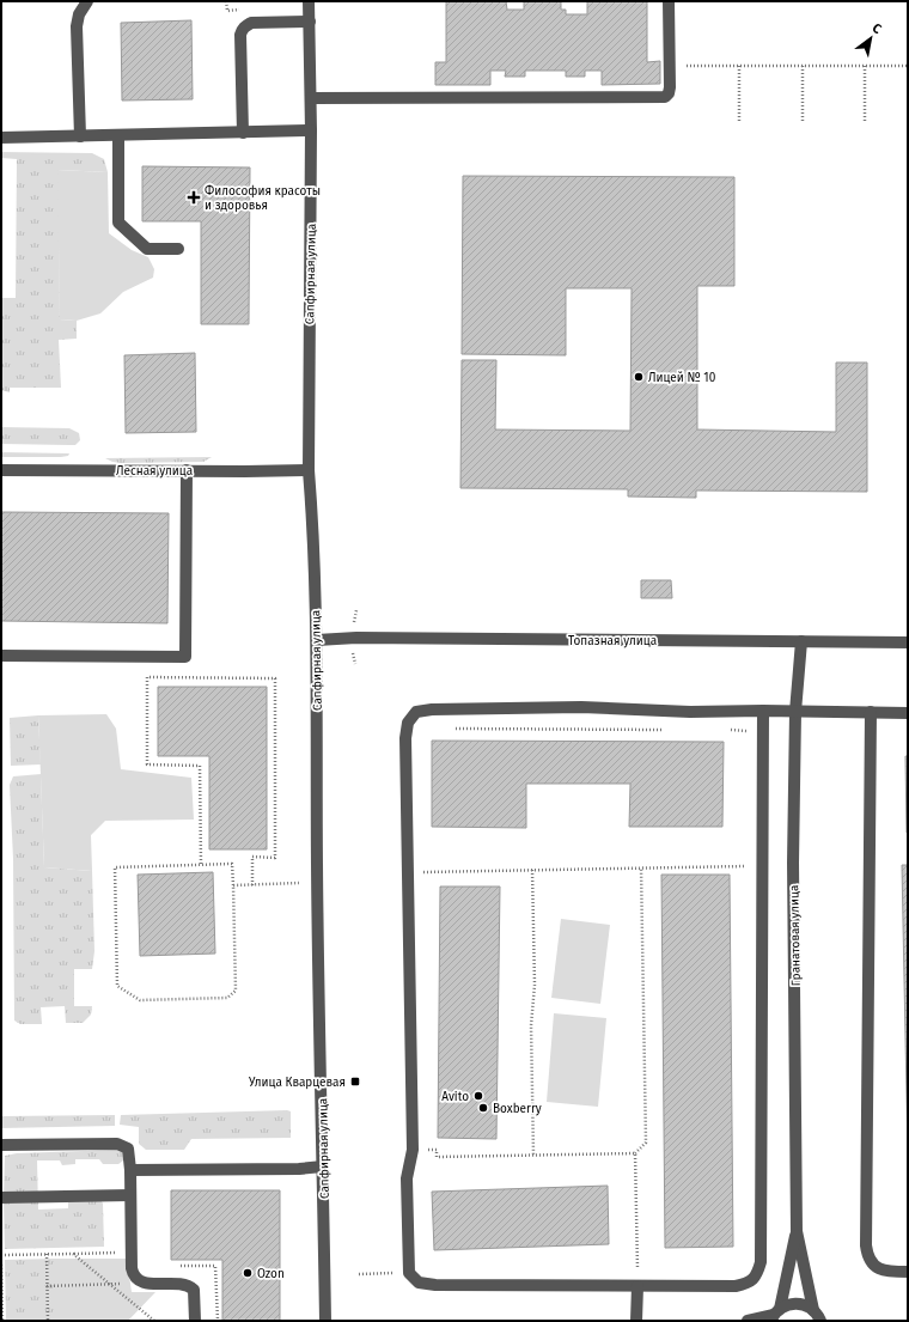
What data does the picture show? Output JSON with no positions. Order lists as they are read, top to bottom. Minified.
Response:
{"streets":{"street":["Сапфирная улица","Лесная улица","Топазная улица","Гранатовая улица"]},"crossings":[["Сапфирная улица","Лесная улица"],["Сапфирная улица","Топазная улица"],["Топазная улица","Гранатовая улица"]],"places":{"health":["Философия красоты и здоровья"],"other":["Лицей № 10","Avito","Boxberry","Ozon"],"transit":["Улица Кварцевая"]},"north":"top right"}
